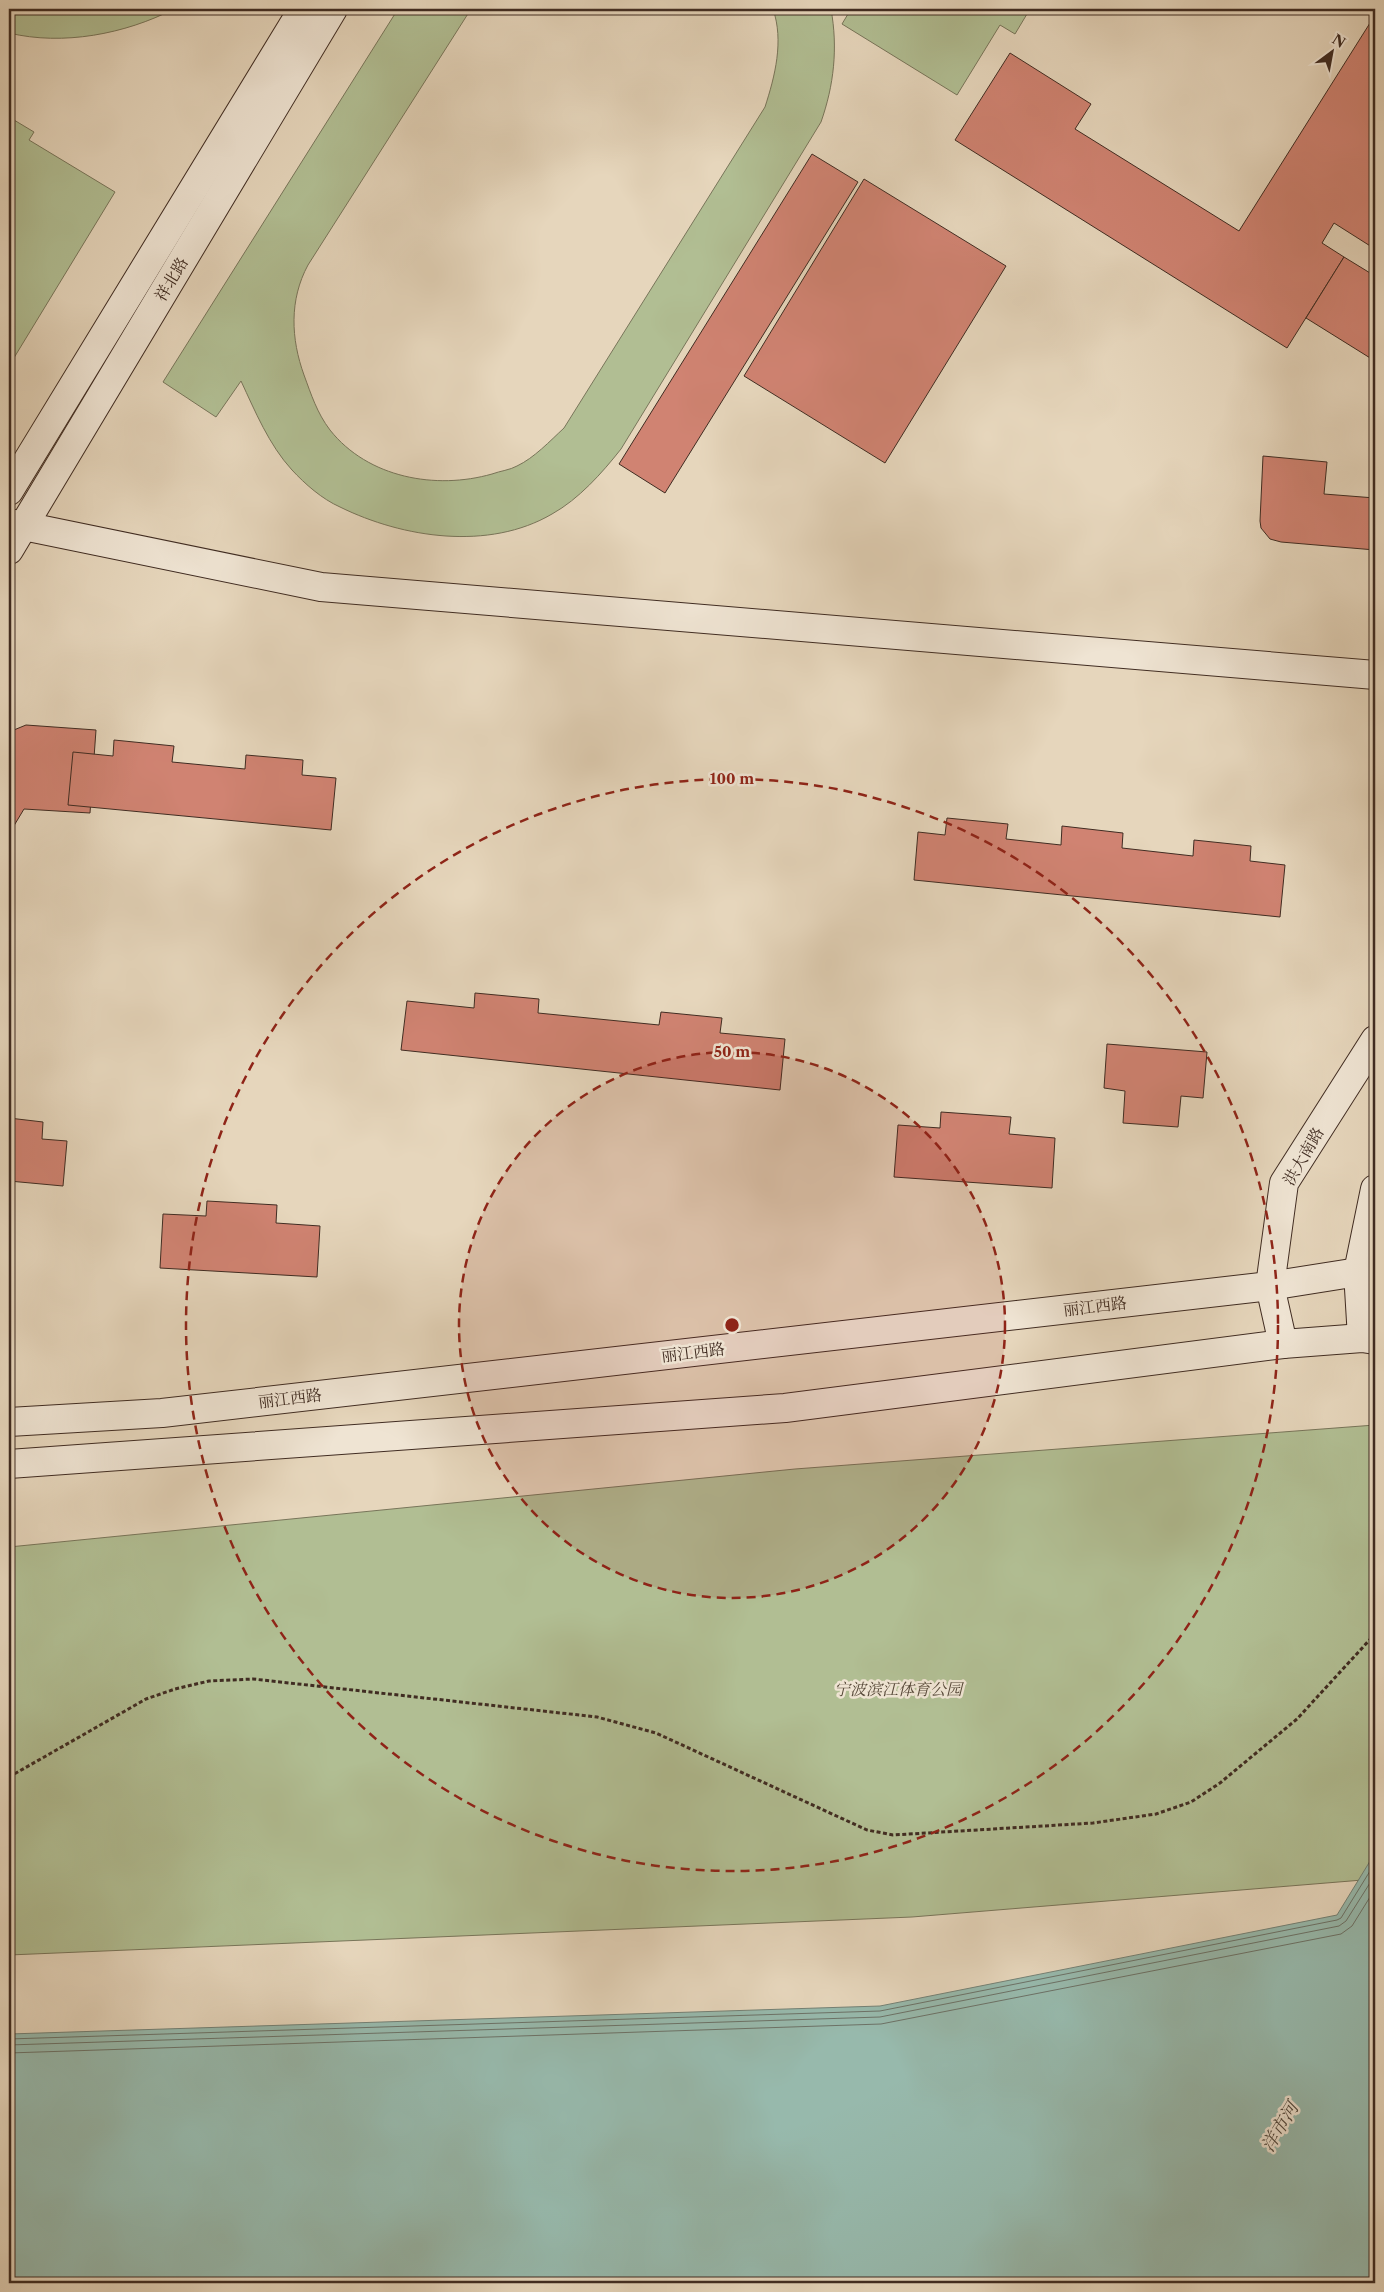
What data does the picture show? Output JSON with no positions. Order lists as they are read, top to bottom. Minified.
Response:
{"streets":{"main road":["祥北路","洪大南路","丽江西路"]},"crossings":[["洪大南路","丽江西路"]],"water":["洋市河"],"parks":["宁波滨江体育公园"],"north":"top right","rings":["100 m","50 m"]}
